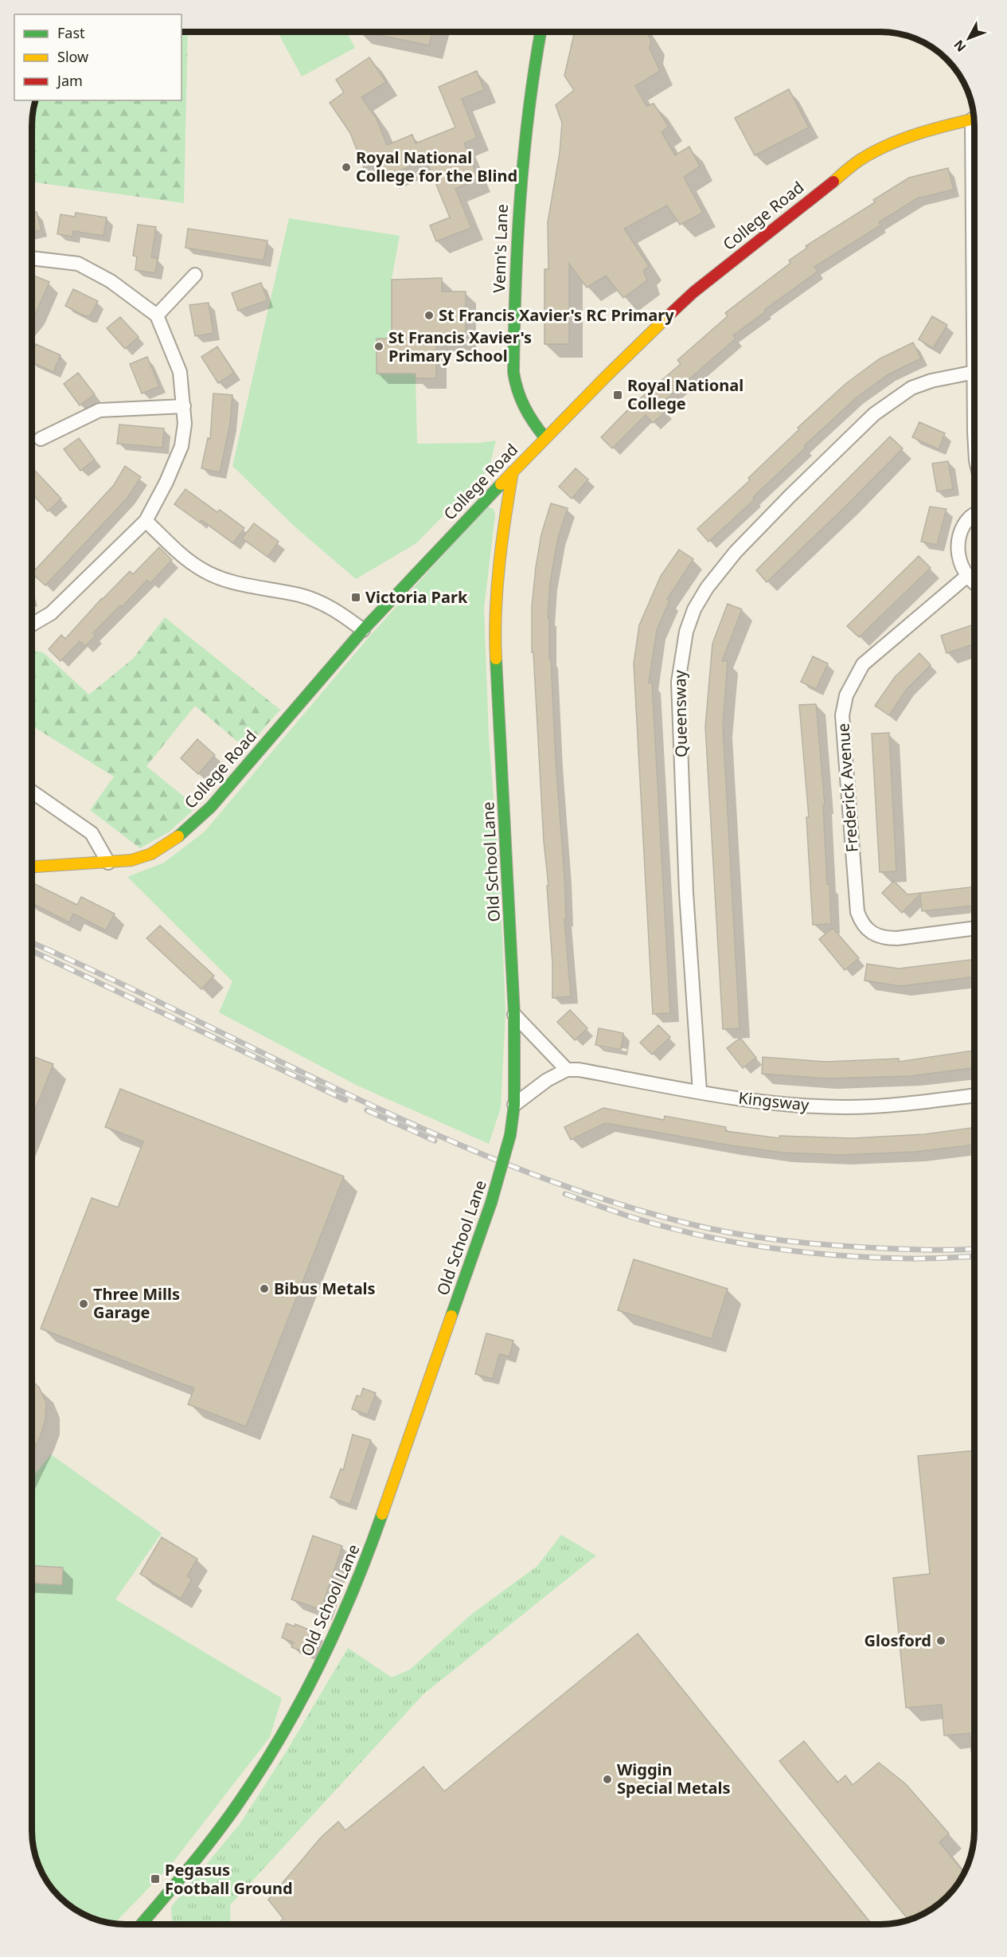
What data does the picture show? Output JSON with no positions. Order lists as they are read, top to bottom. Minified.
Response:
{"streets":{"street":["College Road","Venn's Lane","Queensway","Frederick Avenue","Old School Lane","Kingsway"]},"crossings":[["College Road","Venn's Lane"],["College Road","Old School Lane"],["Queensway","Kingsway"]],"places":{"other":["Royal National College for the Blind","St Francis Xavier's RC Primary","St Francis Xavier's Primary School","Bibus Metals","Three Mills Garage","Glosford","Wiggin Special Metals"],"transit":["Royal National College","Victoria Park","Pegasus Football Ground"]},"legend":["Fast","Slow","Jam"],"north":"bottom left"}
